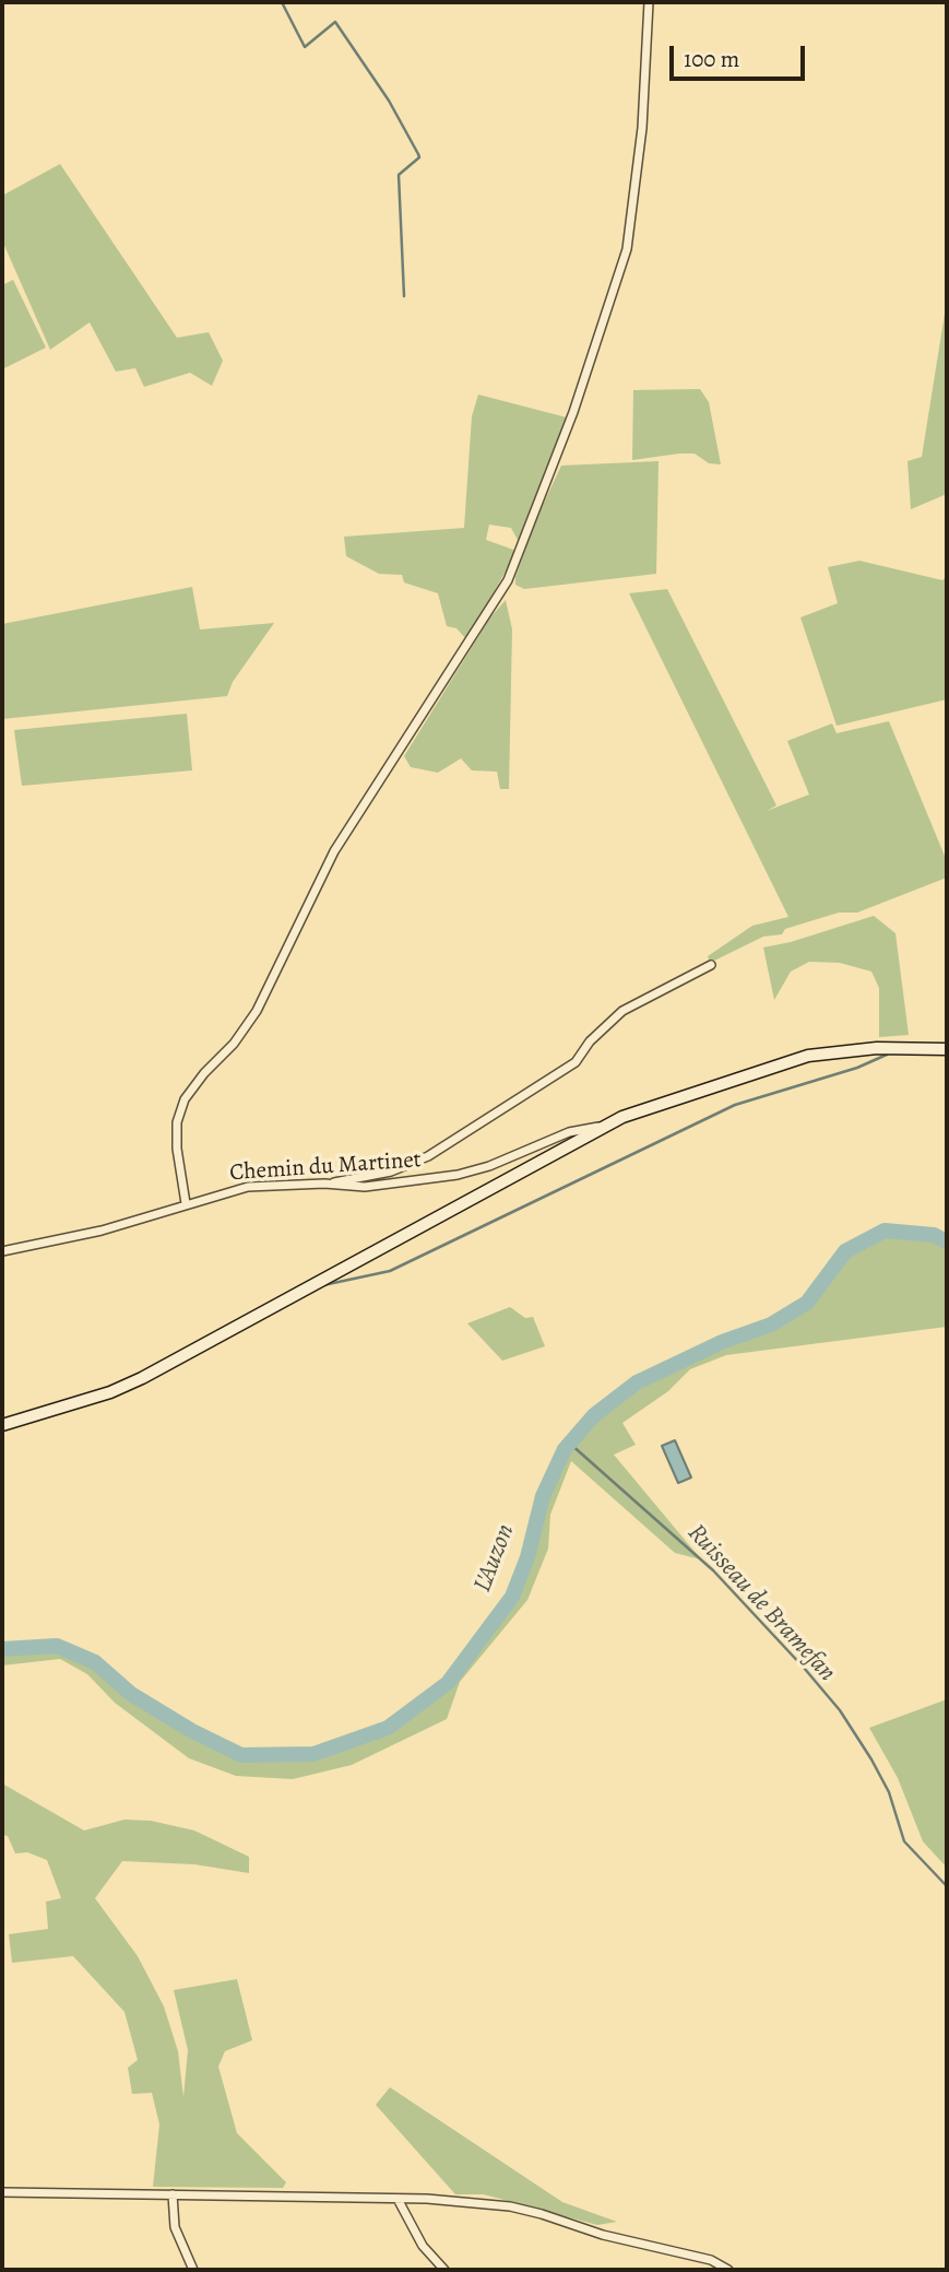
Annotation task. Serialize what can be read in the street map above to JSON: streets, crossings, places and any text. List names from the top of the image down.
{
  "streets": {
    "street": ["Chemin du Martinet"]
  },
  "water": ["L'Auzon", "Ruisseau de Bramefan"],
  "scale_bar": "100 m"
}
